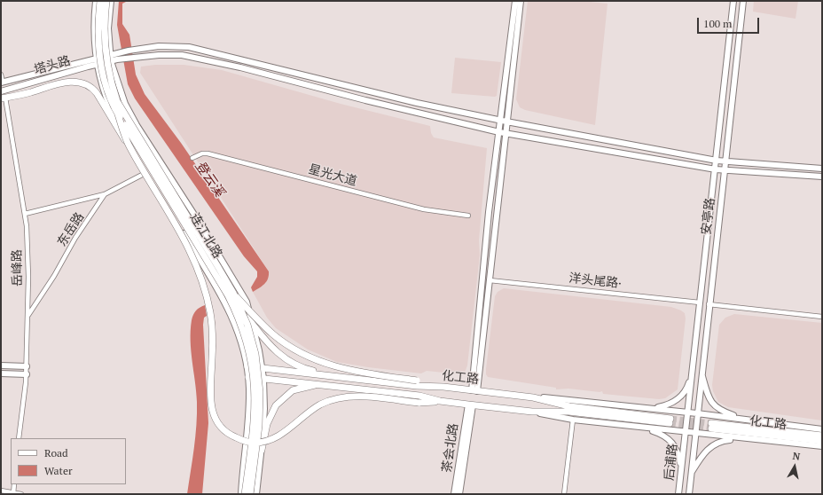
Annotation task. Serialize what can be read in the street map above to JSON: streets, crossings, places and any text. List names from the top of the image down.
{
  "streets": {
    "highway": ["连江北路", "化工路"],
    "main road": [
      "塔头路",
      "安亭路",
      "茶会北路",
      "后浦路"
    ],
    "street": [
      "星光大道",
      "东岳路",
      "岳峰路",
      "洋头尾路·"
    ]
  },
  "crossings": [
    ["塔头路", "安亭路"],
    ["安亭路", "洋头尾路·"],
    ["安亭路", "后浦路"],
    ["东岳路", "岳峰路"],
    ["化工路", "茶会北路"]
  ],
  "water": ["登云溪"],
  "legend": ["Road", "Water"],
  "scale_bar": "100 m",
  "north": "top"
}
